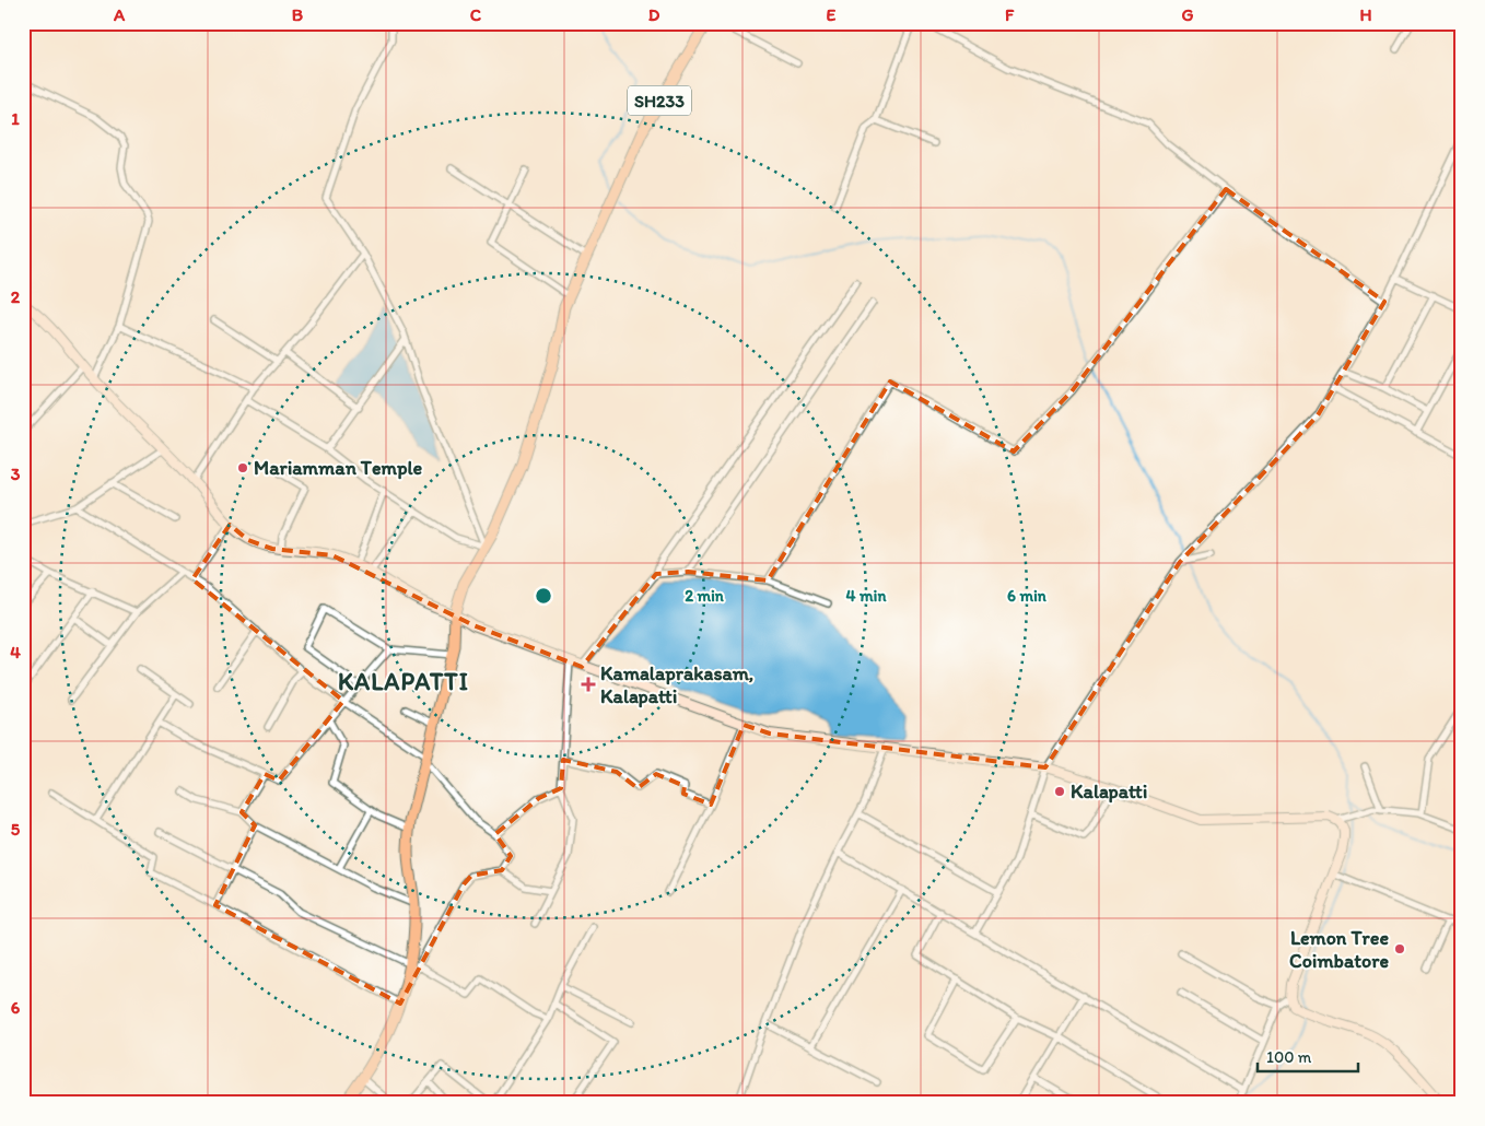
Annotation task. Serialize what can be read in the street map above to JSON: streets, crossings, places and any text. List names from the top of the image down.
{
  "streets": {
    "main road": ["SH233"]
  },
  "districts": ["KALAPATTI"],
  "places": {
    "other": ["Mariamman Temple", "Kalapatti", "Lemon Tree Coimbatore"],
    "health": ["Kamalaprakasam, Kalapatti"]
  },
  "scale_bar": "100 m",
  "grid": {
    "columns": [
      "A",
      "B",
      "C",
      "D",
      "E",
      "F",
      "G",
      "H"
    ],
    "rows": [
      "1",
      "2",
      "3",
      "4",
      "5",
      "6"
    ]
  },
  "rings": ["2 min", "4 min", "6 min"]
}
